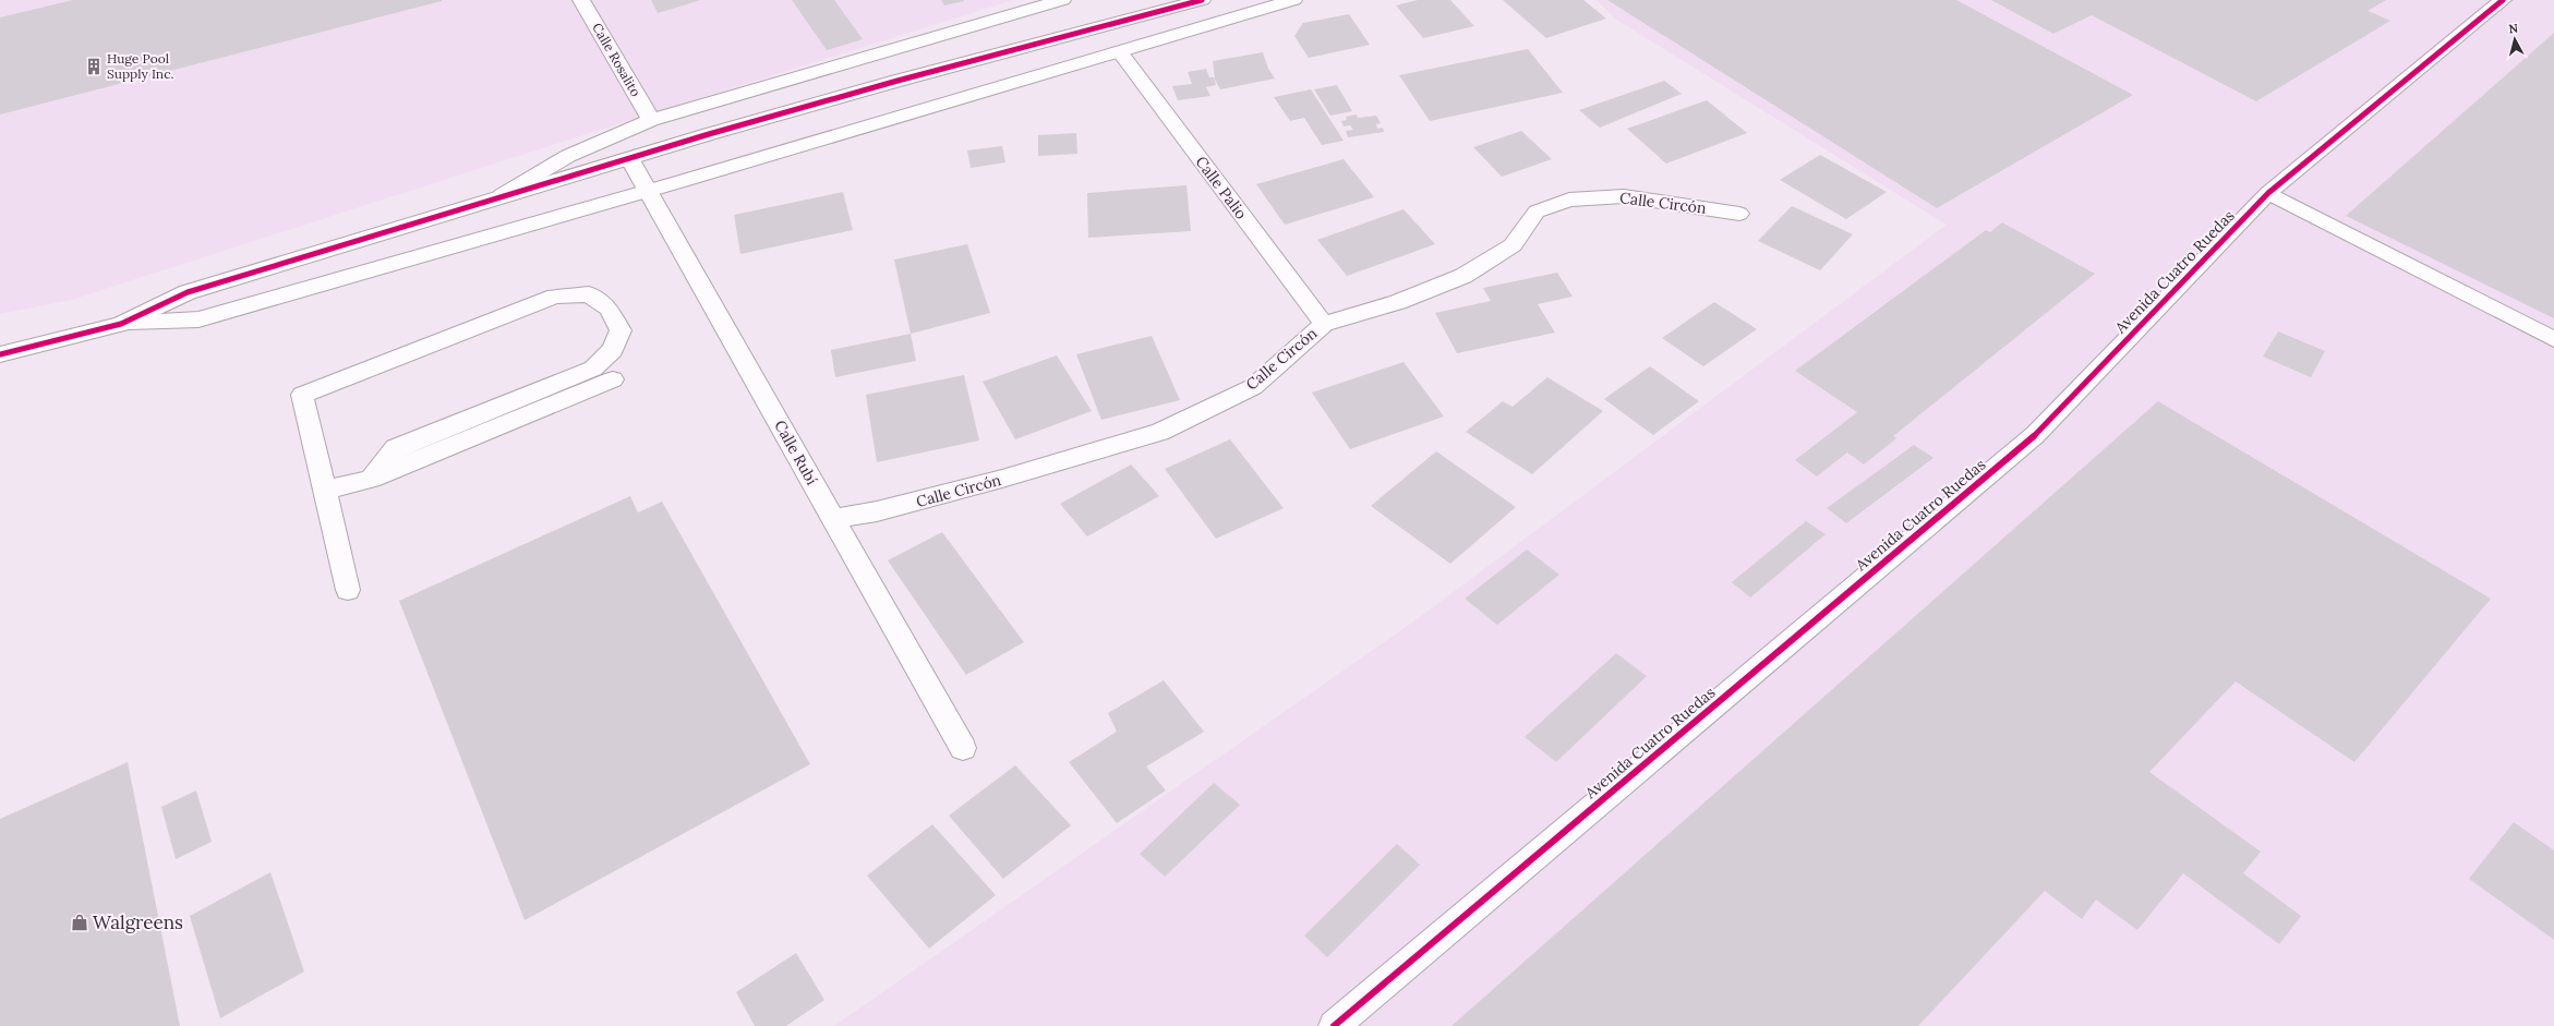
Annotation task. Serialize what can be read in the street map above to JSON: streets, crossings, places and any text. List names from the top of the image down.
{
  "streets": {
    "street": [
      "Calle Rosalito",
      "Calle Palio",
      "Calle Circón",
      "Avenida Cuatro Ruedas",
      "Calle Rubí"
    ]
  },
  "crossings": [
    ["Calle Palio", "Calle Circón"],
    ["Calle Circón", "Calle Rubí"]
  ],
  "places": {
    "building": ["Huge Pool Supply Inc."],
    "shop": ["Walgreens"]
  },
  "north": "top"
}
